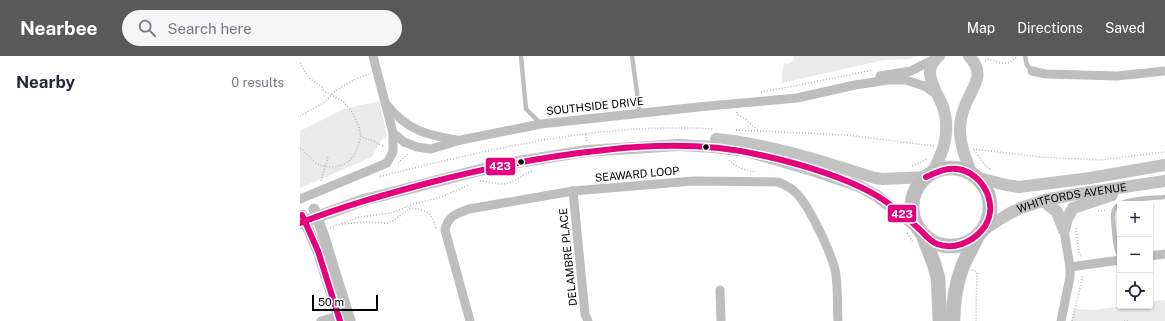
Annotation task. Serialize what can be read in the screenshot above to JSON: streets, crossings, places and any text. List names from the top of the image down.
{
  "streets": {
    "main road": ["WHITFORDS AVENUE"],
    "street": ["SOUTHSIDE DRIVE", "SEAWARD LOOP", "DELAMBRE PLACE"]
  },
  "crossings": [
    ["SEAWARD LOOP", "DELAMBRE PLACE"]
  ],
  "lines": ["transit line 423"],
  "scale_bar": "50 m",
  "page": {
    "header": "Nearbee",
    "search": "Search here",
    "nav": ["Map", "Directions", "Saved"],
    "heading": ["Nearby", "0 results"],
    "map_buttons": ["+", "−"],
    "scale": "50 m"
  }
}
